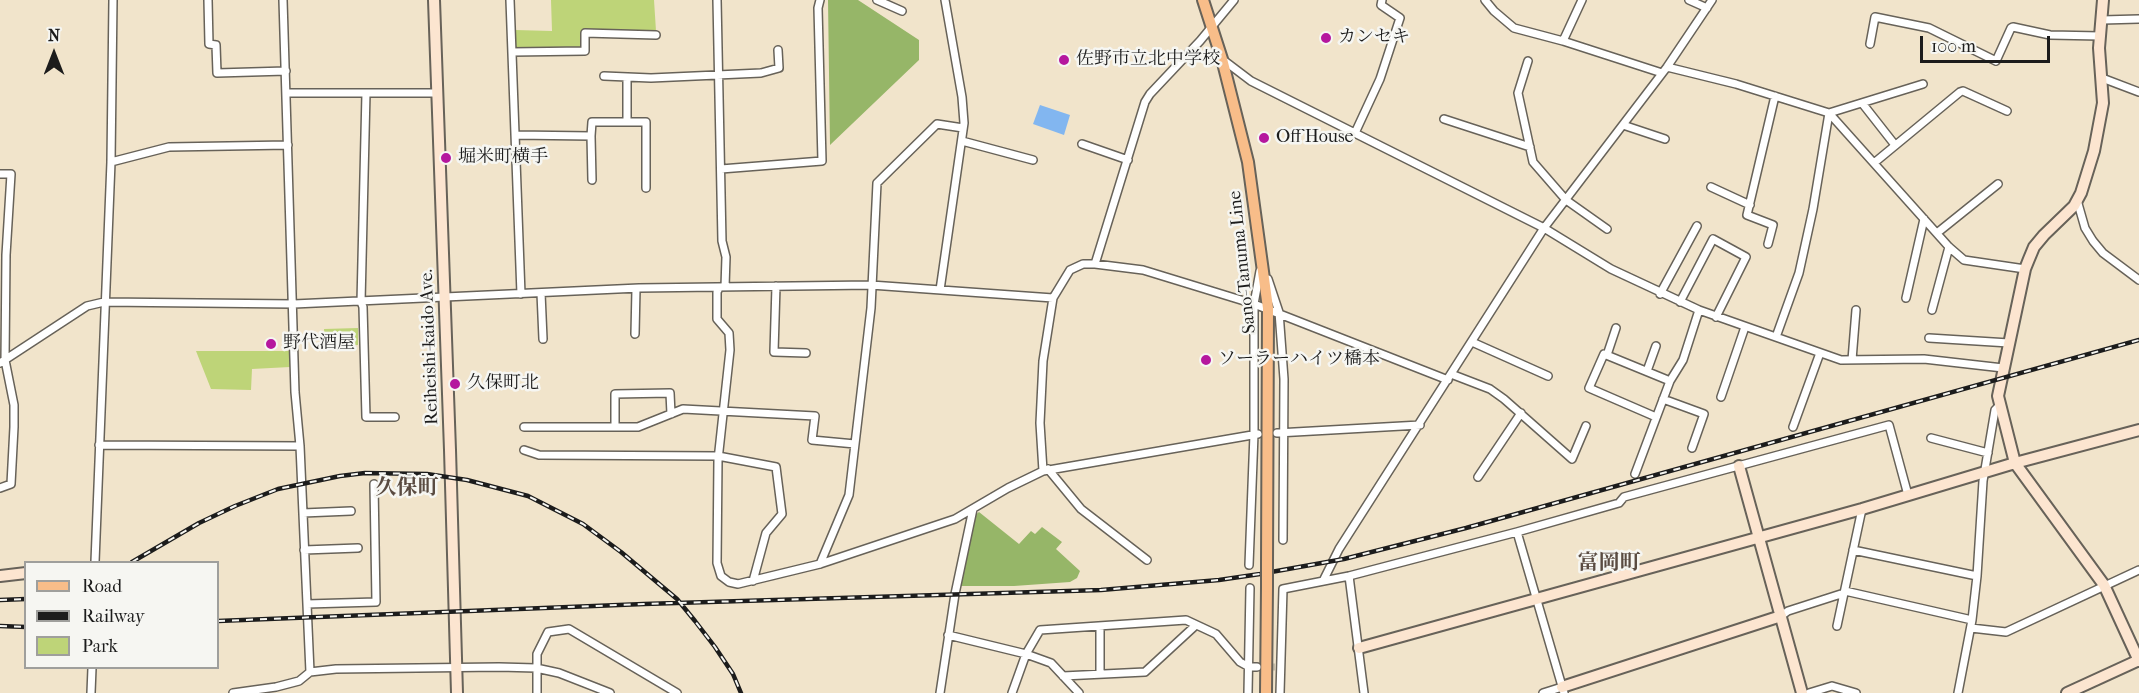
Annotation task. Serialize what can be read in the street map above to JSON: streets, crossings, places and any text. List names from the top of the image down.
{
  "streets": {
    "main road": ["Sano-Tanuma Line"],
    "street": ["Reiheishi-kaido Ave."]
  },
  "districts": ["久保町", "富岡町"],
  "places": [
    "カンセキ",
    "佐野市立北中学校",
    "Off House",
    "堀米町横手",
    "野代酒屋",
    "ソーラーハイツ橋本",
    "久保町北"
  ],
  "legend": ["Road", "Railway", "Park"],
  "scale_bar": "100 m",
  "north": "top"
}
